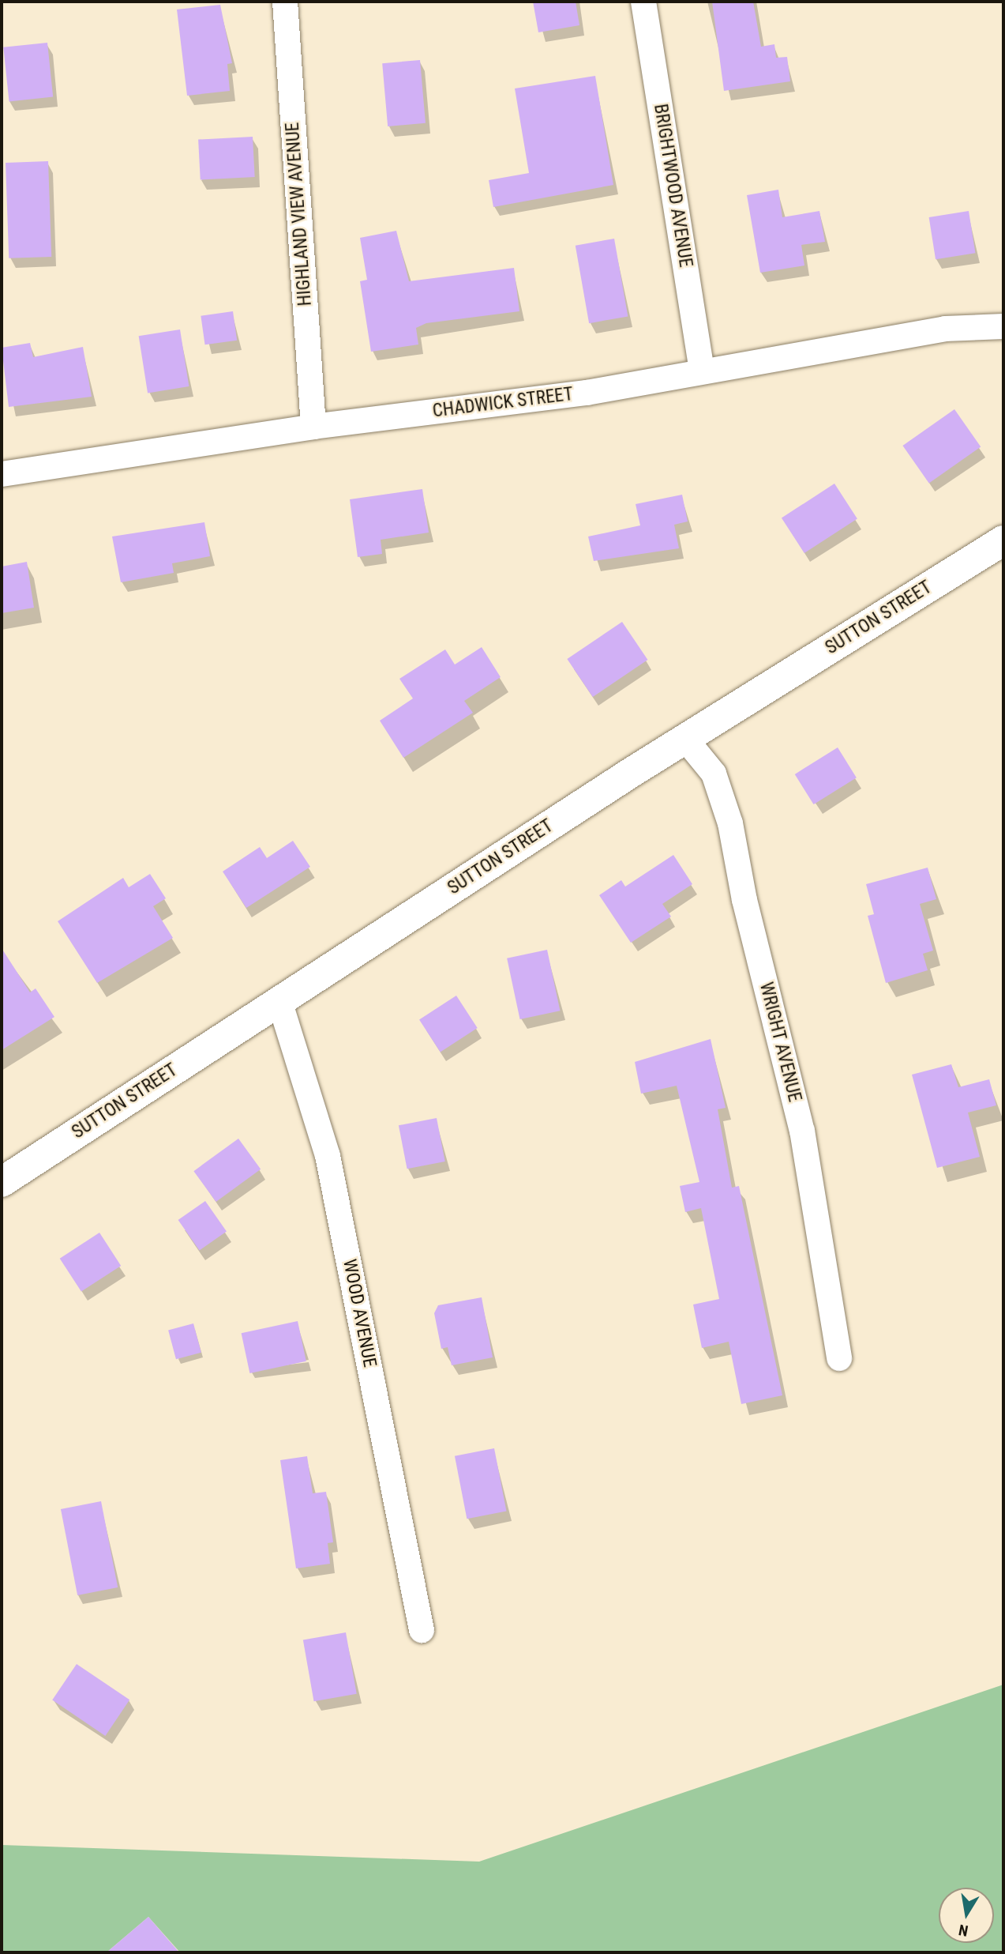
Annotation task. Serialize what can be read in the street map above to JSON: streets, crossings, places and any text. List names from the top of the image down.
{
  "streets": {
    "highway": ["SUTTON STREET"],
    "street": [
      "BRIGHTWOOD AVENUE",
      "HIGHLAND VIEW AVENUE",
      "CHADWICK STREET",
      "WRIGHT AVENUE",
      "WOOD AVENUE"
    ]
  },
  "crossings": [
    ["BRIGHTWOOD AVENUE", "CHADWICK STREET"],
    ["HIGHLAND VIEW AVENUE", "CHADWICK STREET"],
    ["SUTTON STREET", "WRIGHT AVENUE"],
    ["SUTTON STREET", "WOOD AVENUE"]
  ],
  "north": "bottom"
}
